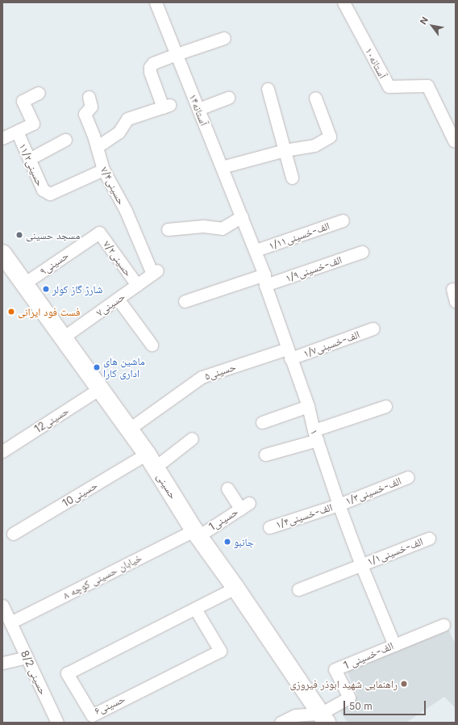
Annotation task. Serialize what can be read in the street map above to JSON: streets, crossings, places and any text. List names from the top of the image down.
{
  "streets": {
    "street": [
      "آستانه۱۰",
      "آستانه۱۴",
      "حسینی۱۱/۲",
      "حسینی۷/۴",
      "الف-خسینی۱/۱۱",
      "حسینی۷/۲",
      "حسینی۹",
      "الف-خسینی۱/۹",
      "حسینی۷",
      "الف-خسینی۱/۷",
      "حسینی۵",
      "حسینی12",
      "۱",
      "حسینی",
      "الف-خسینی۱/۳",
      "حسینی10",
      "الف-خسینی۱/۴",
      "حسینی1",
      "الف-خسینی۱/۱",
      "خیابان حسینی کوچه ۸",
      "1 الف-خسینی",
      "8/2 حسینی",
      "حسینی۶"
    ]
  },
  "crossings": [
    ["آستانه۱۴", "۱"],
    ["حسینی۱۱/۲", "حسینی۷/۴"],
    ["حسینی۷/۴", "حسینی۷"],
    ["الف-خسینی۱/۱۱", "۱"],
    ["حسینی۷/۲", "حسینی۹"],
    ["حسینی۷/۲", "حسینی۷"],
    ["حسینی۹", "حسینی"],
    ["الف-خسینی۱/۹", "۱"],
    ["حسینی۷", "حسینی"],
    ["الف-خسینی۱/۷", "حسینی۵"],
    ["الف-خسینی۱/۷", "۱"],
    ["حسینی۵", "۱"],
    ["حسینی۵", "حسینی"],
    ["حسینی12", "حسینی"],
    ["۱", "الف-خسینی۱/۳"],
    ["۱", "الف-خسینی۱/۴"],
    ["۱", "الف-خسینی۱/۱"],
    ["۱", "1 الف-خسینی"],
    ["حسینی", "حسینی10"],
    ["حسینی", "حسینی1"],
    ["حسینی", "خیابان حسینی کوچه ۸"],
    ["حسینی", "1 الف-خسینی"],
    ["حسینی", "حسینی۶"],
    ["الف-خسینی۱/۳", "الف-خسینی۱/۴"],
    ["حسینی1", "خیابان حسینی کوچه ۸"],
    ["خیابان حسینی کوچه ۸", "8/2 حسینی"]
  ],
  "places": [
    "مسجد حسینی",
    "شارژ گاز کولر",
    "فست فود ایرانی",
    "ماشین های اداری کارا",
    "جانبو",
    "راهنمایی شهید ابوذر فیروزی"
  ],
  "scale_bar": "50 m",
  "north": "top left"
}
